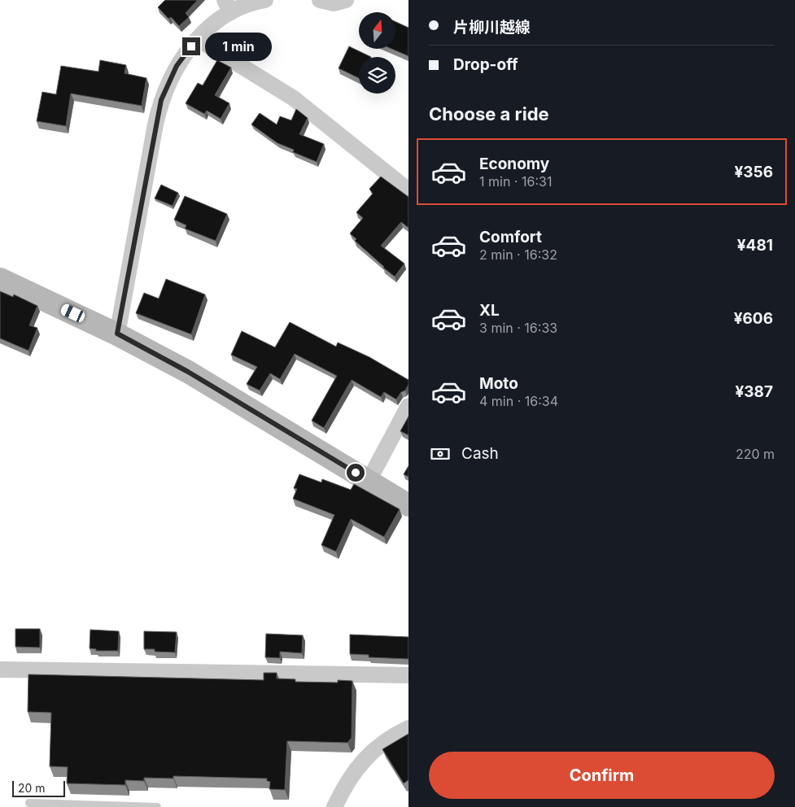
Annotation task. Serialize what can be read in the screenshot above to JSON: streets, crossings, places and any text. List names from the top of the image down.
{
  "scale_bar": "20 m",
  "north": "top",
  "page": {
    "banner": ["片柳川越線", "Drop-off"],
    "bubble": "1 min",
    "heading": "Choose a ride",
    "list": [
      {
        "name": "Economy",
        "note": "1 min · 16:31",
        "value": "¥356"
      },
      {
        "name": "Comfort",
        "note": "2 min · 16:32",
        "value": "¥481"
      },
      {
        "name": "XL",
        "note": "3 min · 16:33",
        "value": "¥606"
      },
      {
        "name": "Moto",
        "note": "4 min · 16:34",
        "value": "¥387"
      }
    ],
    "pay": ["Cash", "220 m"],
    "buttons": "Confirm",
    "scale": "20 m"
  }
}
